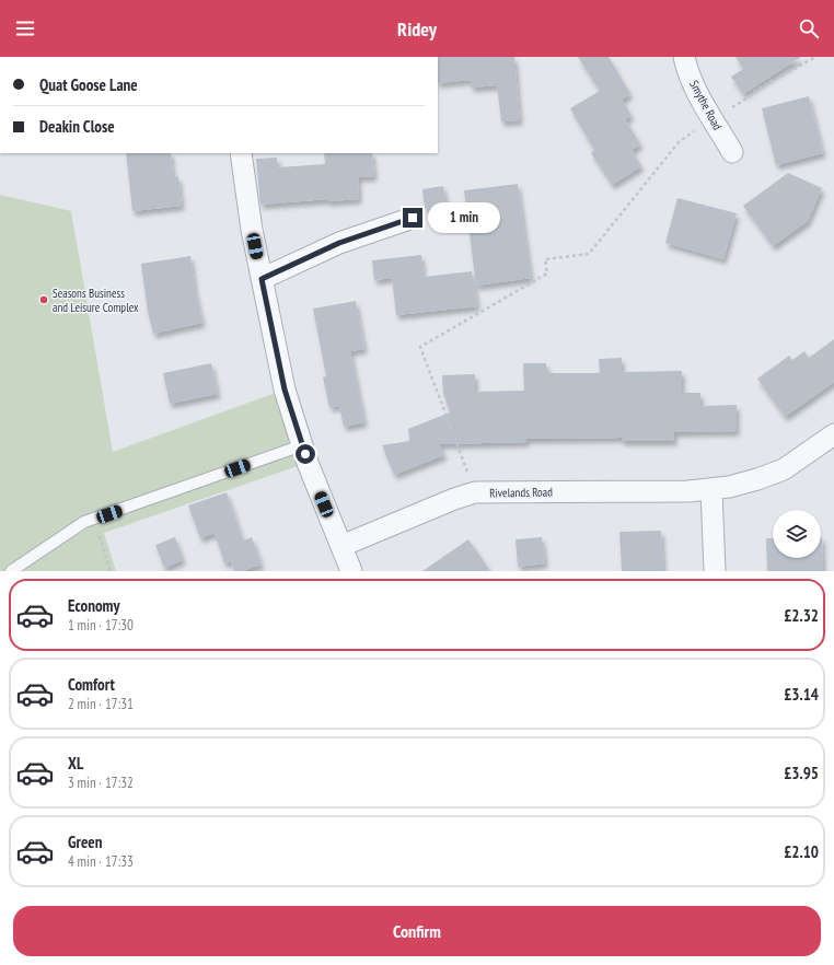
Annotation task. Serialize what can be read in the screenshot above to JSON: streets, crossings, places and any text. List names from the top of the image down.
{
  "streets": {
    "street": ["Smythe Road", "Rivelands Road"]
  },
  "places": ["Seasons Business and Leisure Complex"],
  "page": {
    "header": "Ridey",
    "banner": ["Quat Goose Lane", "Deakin Close"],
    "bubble": "1 min",
    "list": [
      {
        "name": "Economy",
        "note": "1 min · 17:30",
        "value": "£2.32"
      },
      {
        "name": "Comfort",
        "note": "2 min · 17:31",
        "value": "£3.14"
      },
      {
        "name": "XL",
        "note": "3 min · 17:32",
        "value": "£3.95"
      },
      {
        "name": "Green",
        "note": "4 min · 17:33",
        "value": "£2.10"
      }
    ],
    "buttons": "Confirm"
  }
}
